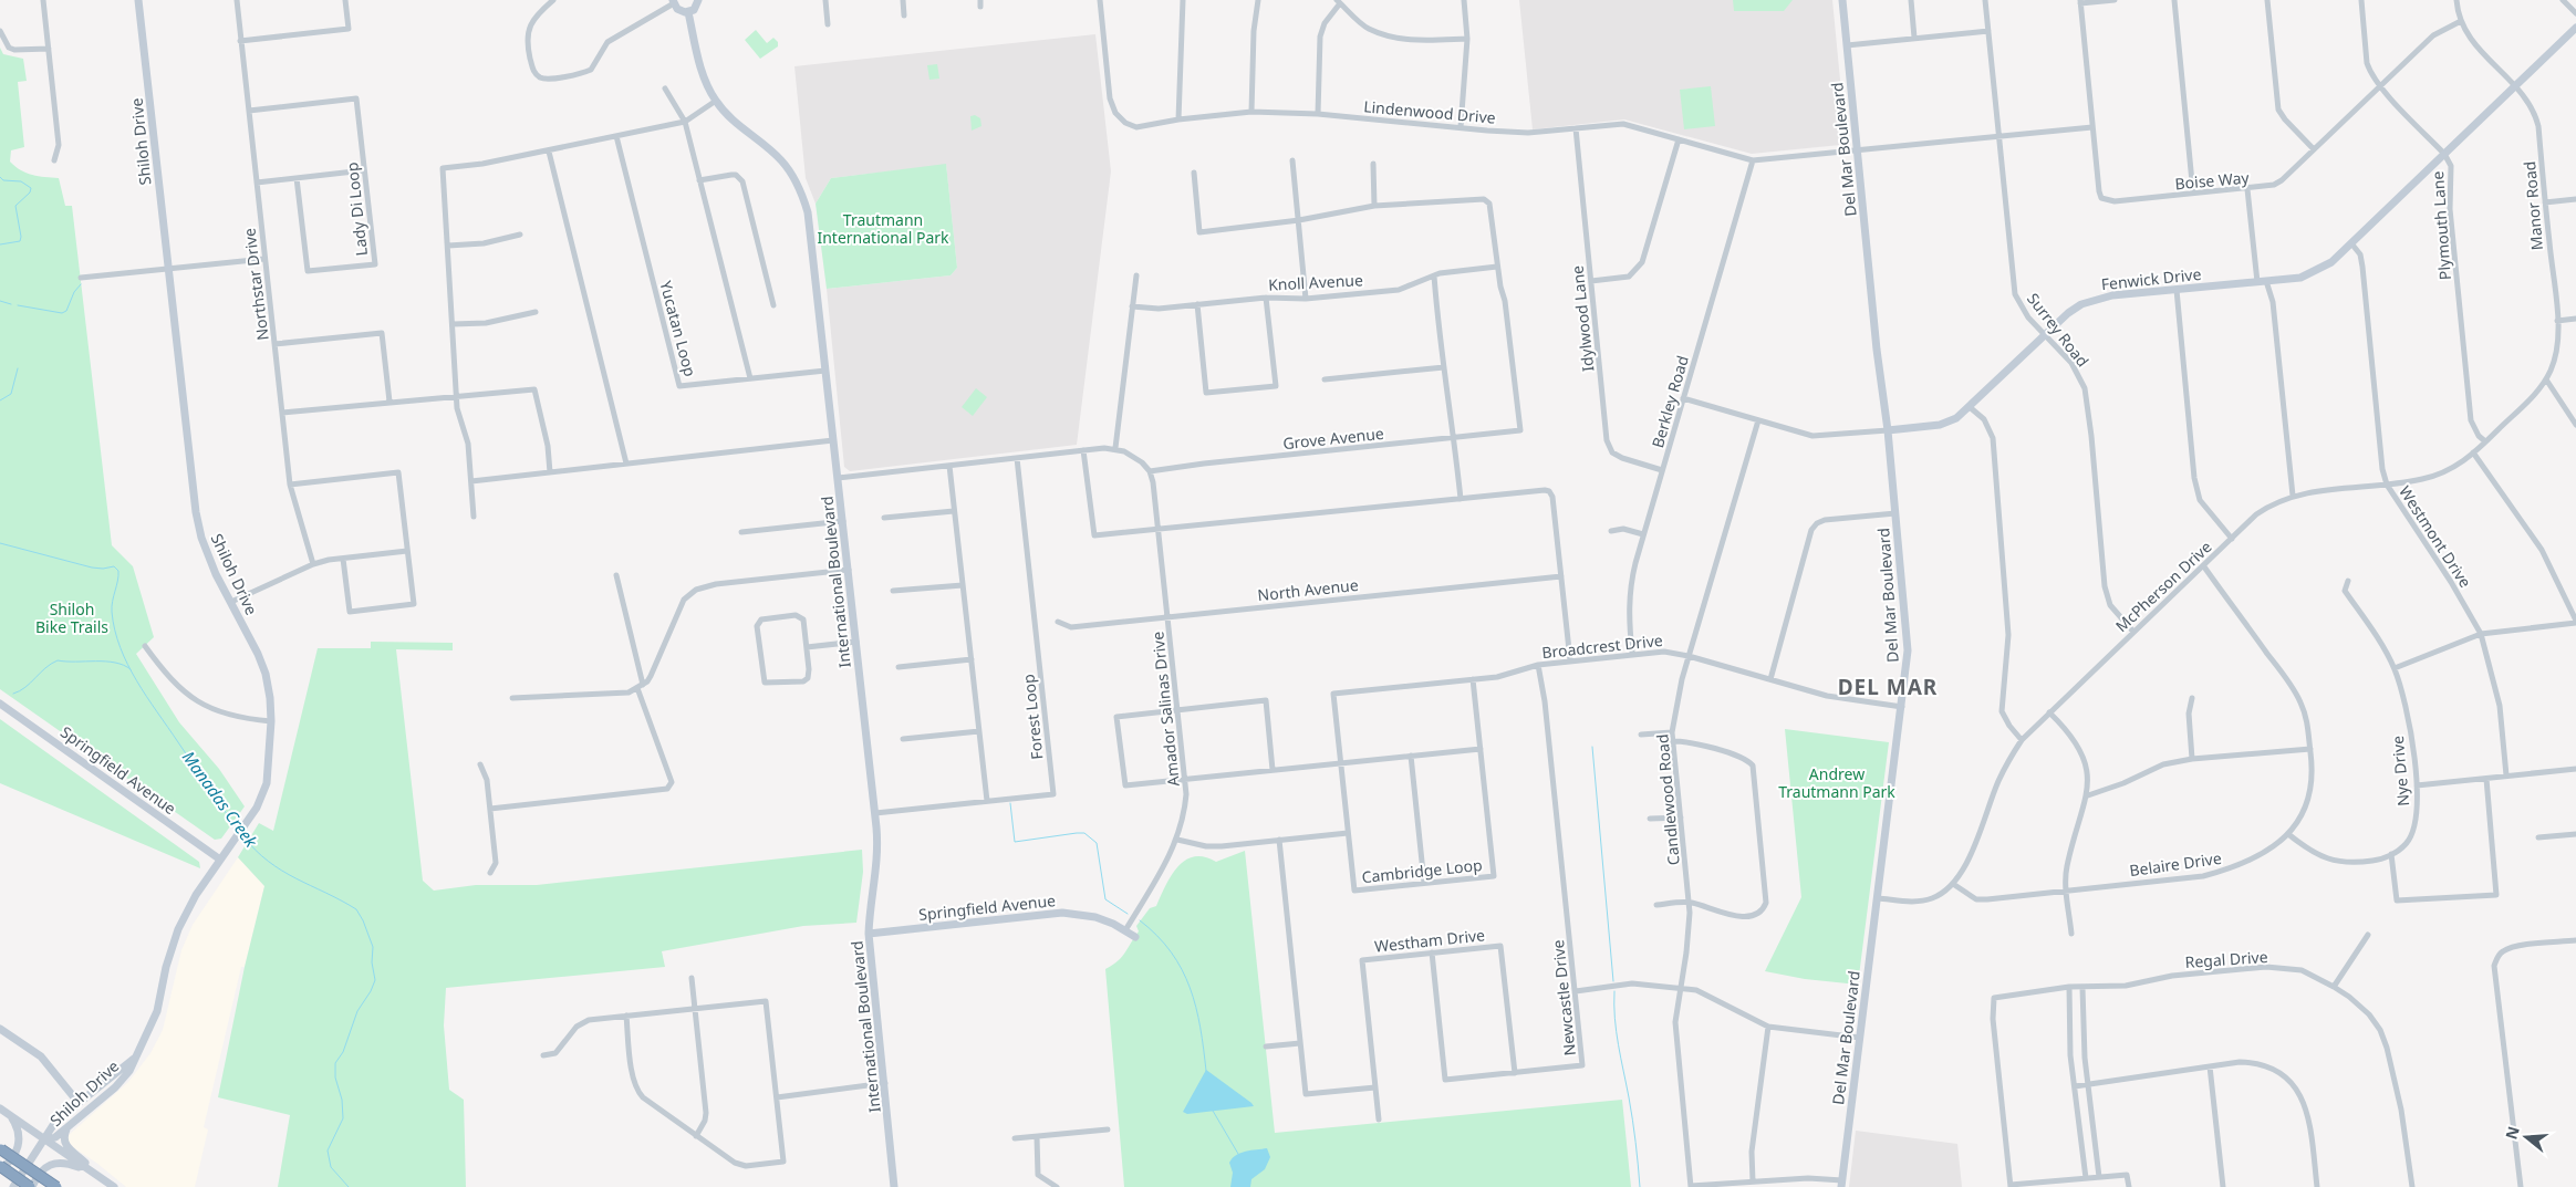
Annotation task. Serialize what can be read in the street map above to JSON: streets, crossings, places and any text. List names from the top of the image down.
{
  "streets": {
    "main road": [
      "Shiloh Drive",
      "Del Mar Boulevard",
      "Fenwick Drive",
      "International Boulevard",
      "Springfield Avenue"
    ],
    "street": [
      "Lindenwood Drive",
      "Boise Way",
      "Manor Road",
      "Lady Di Loop",
      "Plymouth Lane",
      "Knoll Avenue",
      "Northstar Drive",
      "Idylwood Lane",
      "Yucatan Loop",
      "Surrey Road",
      "Berkley Road",
      "Grove Avenue",
      "Westmont Drive",
      "McPherson Drive",
      "North Avenue",
      "Broadcrest Drive",
      "Amador Salinas Drive",
      "Forest Loop",
      "Nye Drive",
      "Candlewood Road",
      "Belaire Drive",
      "Cambridge Loop",
      "Westham Drive",
      "Regal Drive",
      "Newcastle Drive"
    ]
  },
  "crossings": [
    ["Lindenwood Drive", "Del Mar Boulevard"],
    ["Lindenwood Drive", "Boise Way"],
    ["Lindenwood Drive", "Idylwood Lane"],
    ["Lindenwood Drive", "Surrey Road"],
    ["Lindenwood Drive", "Berkley Road"],
    ["Shiloh Drive", "Springfield Avenue"],
    ["Del Mar Boulevard", "Fenwick Drive"],
    ["Del Mar Boulevard", "McPherson Drive"],
    ["Del Mar Boulevard", "Broadcrest Drive"],
    ["Boise Way", "Manor Road"],
    ["Boise Way", "Plymouth Lane"],
    ["Manor Road", "Fenwick Drive"],
    ["Manor Road", "McPherson Drive"],
    ["Lady Di Loop", "Northstar Drive"],
    ["Plymouth Lane", "Fenwick Drive"],
    ["Plymouth Lane", "McPherson Drive"],
    ["Fenwick Drive", "Surrey Road"],
    ["Fenwick Drive", "Berkley Road"],
    ["Fenwick Drive", "Westmont Drive"],
    ["Fenwick Drive", "Candlewood Road"],
    ["Knoll Avenue", "Grove Avenue"],
    ["Idylwood Lane", "Berkley Road"],
    ["Yucatan Loop", "International Boulevard"],
    ["Surrey Road", "McPherson Drive"],
    ["Berkley Road", "Broadcrest Drive"],
    ["Grove Avenue", "Amador Salinas Drive"],
    ["Westmont Drive", "McPherson Drive"],
    ["International Boulevard", "Forest Loop"],
    ["International Boulevard", "Springfield Avenue"],
    ["McPherson Drive", "Belaire Drive"],
    ["North Avenue", "Amador Salinas Drive"],
    ["Broadcrest Drive", "Candlewood Road"],
    ["Broadcrest Drive", "Cambridge Loop"],
    ["Broadcrest Drive", "Newcastle Drive"],
    ["Amador Salinas Drive", "Springfield Avenue"],
    ["Nye Drive", "Belaire Drive"],
    ["Westham Drive", "Newcastle Drive"]
  ],
  "districts": ["DEL MAR"],
  "water": ["Manadas Creek"],
  "parks": ["Trautmann International Park", "Shiloh Bike Trails", "Andrew Trautmann Park"],
  "north": "left"
}
